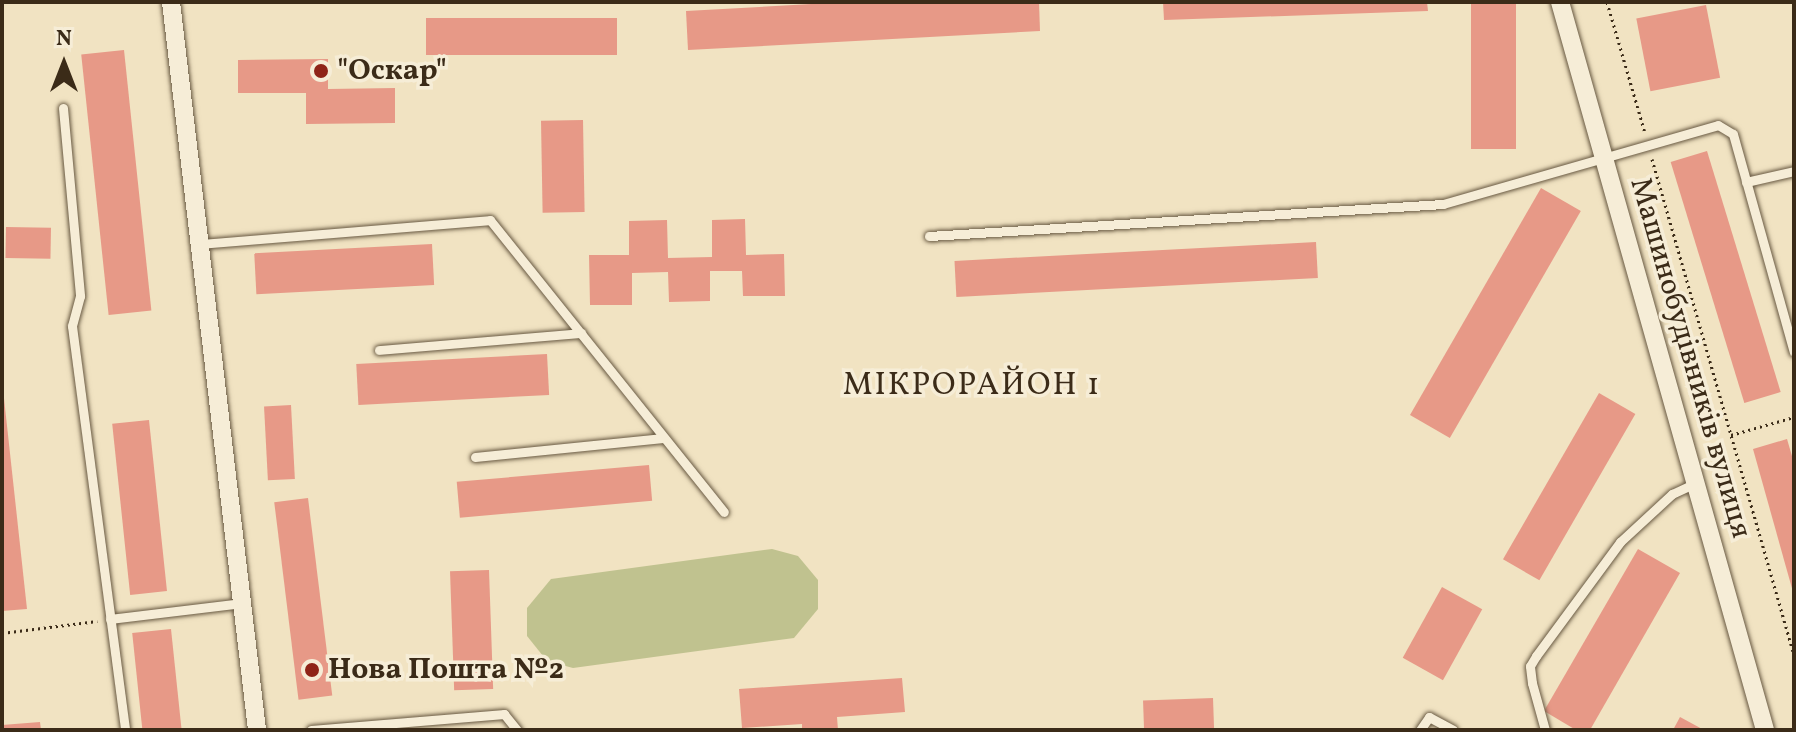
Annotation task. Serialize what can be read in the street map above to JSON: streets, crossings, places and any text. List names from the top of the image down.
{
  "streets": {
    "street": ["Машинобудівників вулиця"]
  },
  "districts": ["МІКРОРАЙОН 1"],
  "places": ["\"Оскар\"", "Нова Пошта №2"],
  "north": "top"
}
